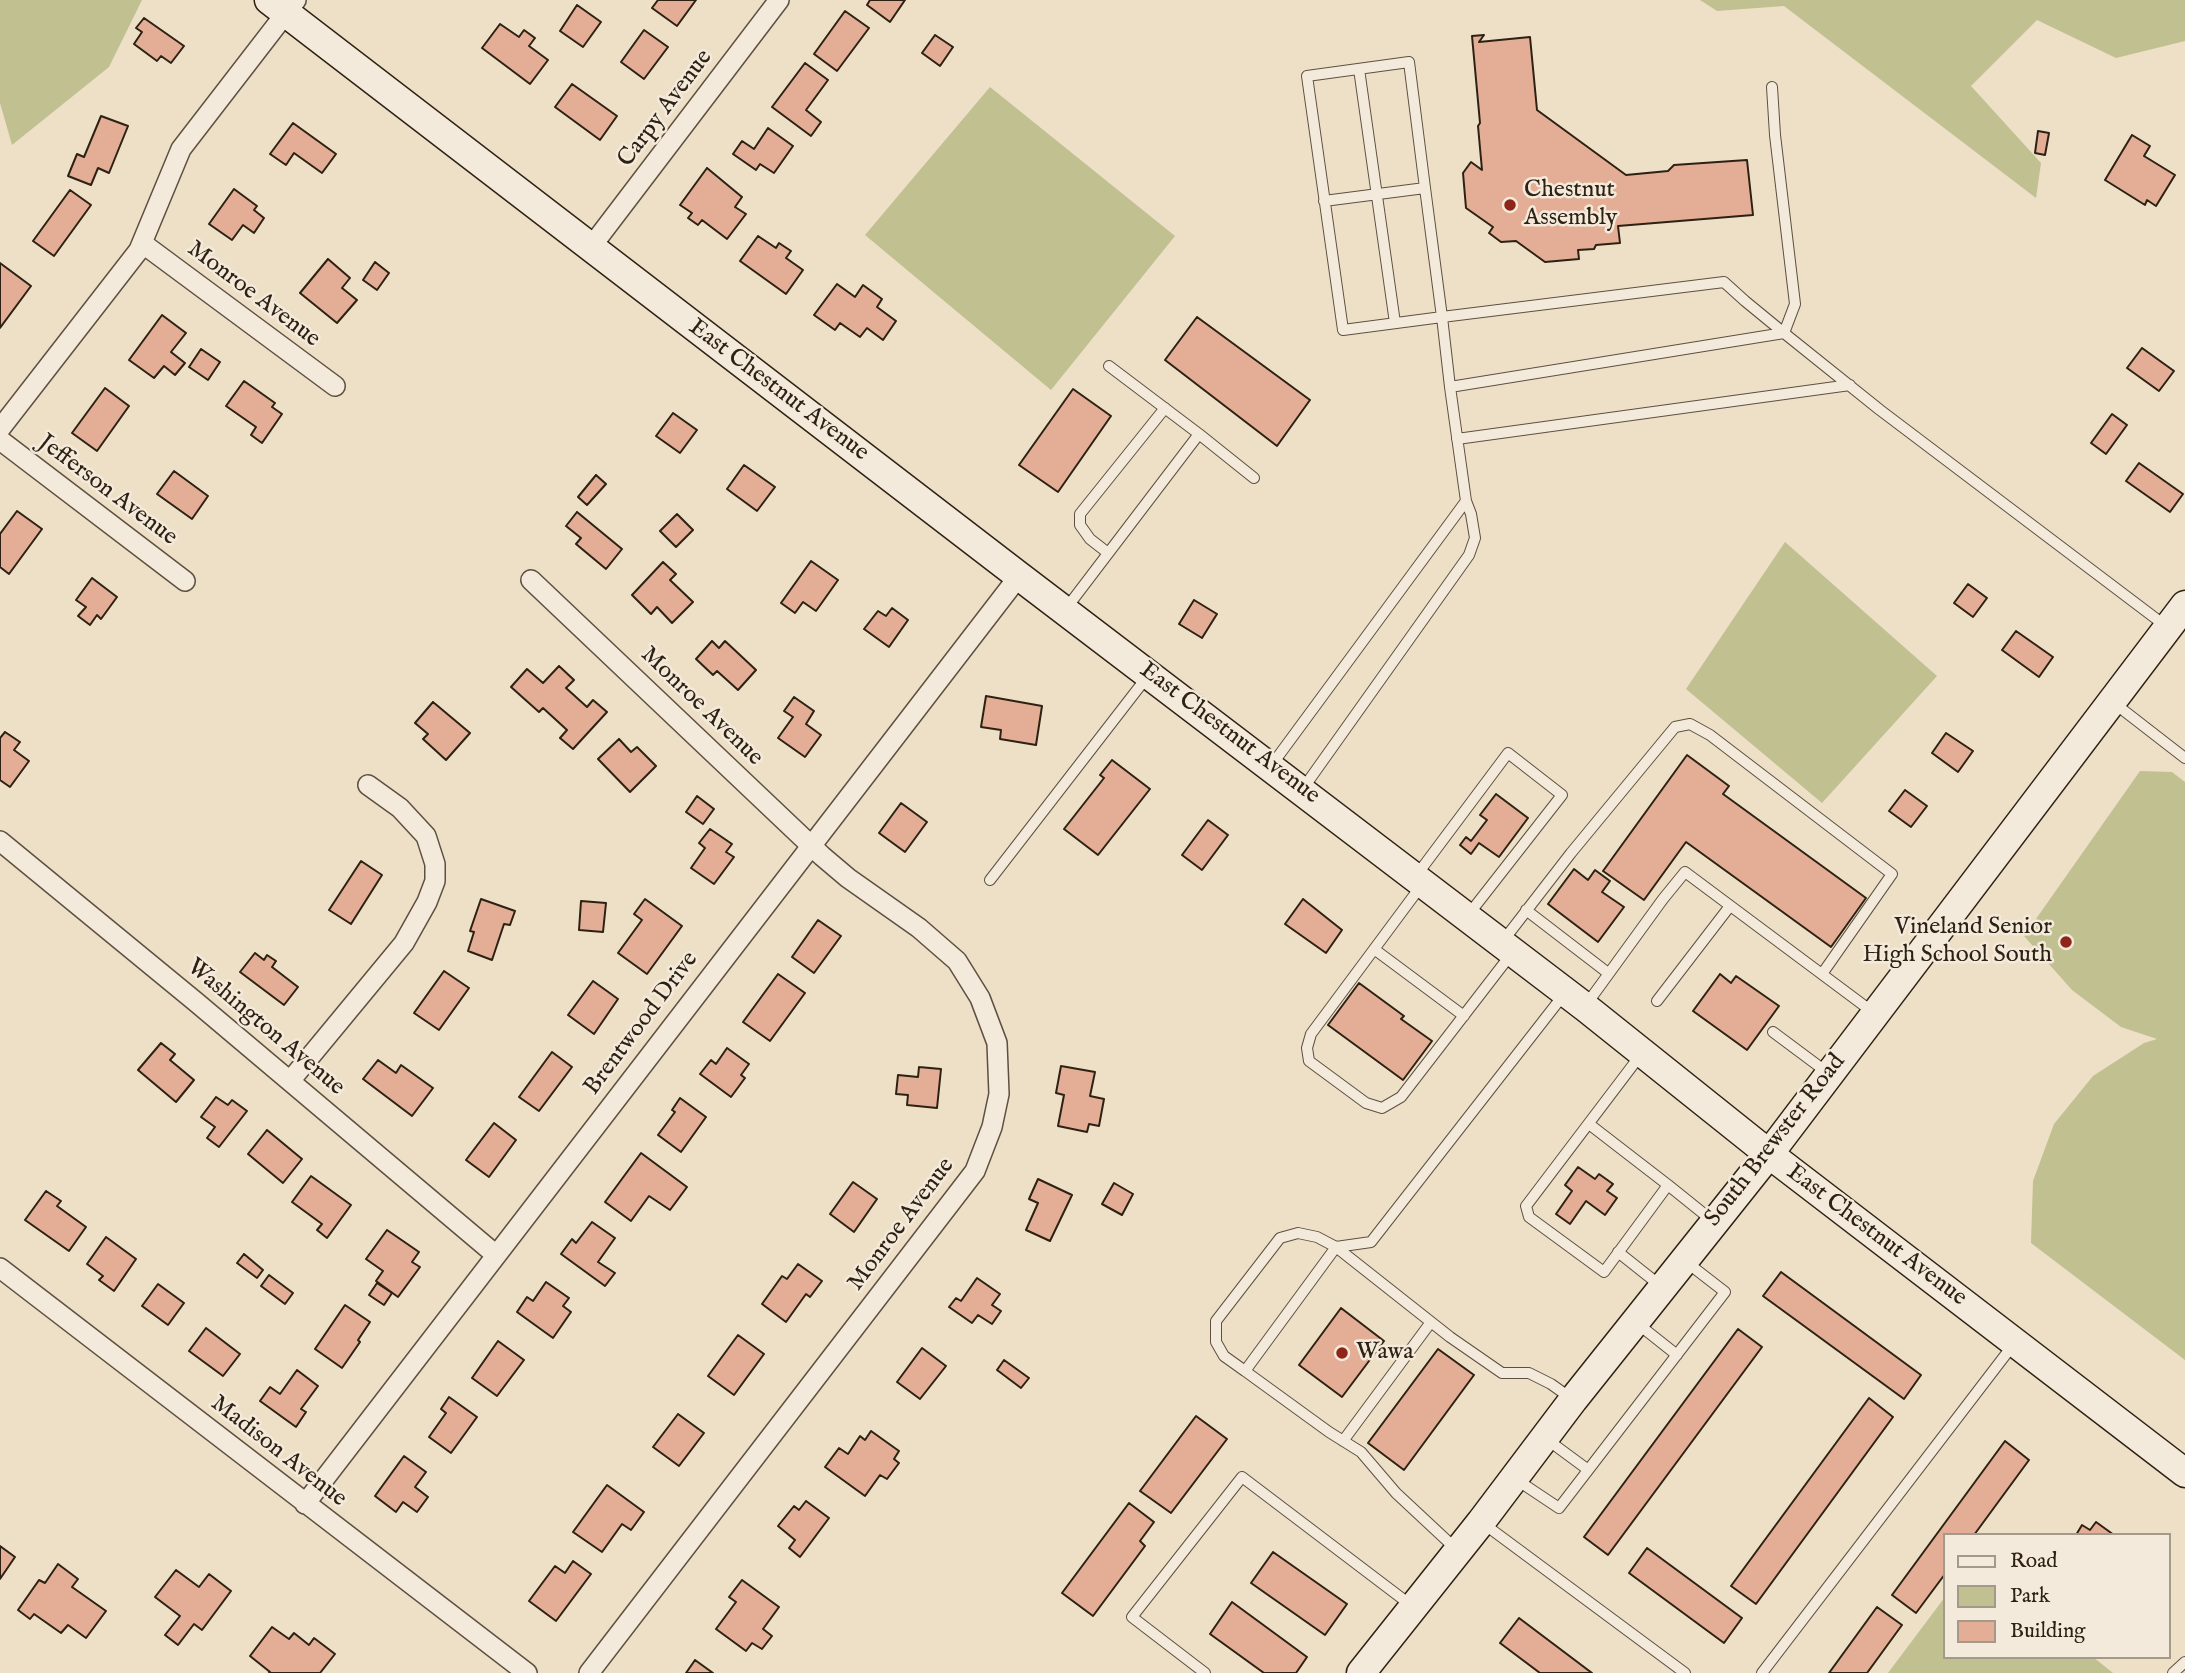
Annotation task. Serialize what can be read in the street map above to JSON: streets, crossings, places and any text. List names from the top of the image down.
{
  "streets": {
    "street": [
      "Carpy Avenue",
      "Monroe Avenue",
      "East Chestnut Avenue",
      "Jefferson Avenue",
      "Brentwood Drive",
      "Washington Avenue",
      "South Brewster Road",
      "Madison Avenue"
    ]
  },
  "crossings": [
    ["Carpy Avenue", "East Chestnut Avenue"],
    ["Monroe Avenue", "Brentwood Drive"],
    ["East Chestnut Avenue", "Brentwood Drive"],
    ["East Chestnut Avenue", "South Brewster Road"],
    ["Brentwood Drive", "Washington Avenue"],
    ["Brentwood Drive", "Madison Avenue"]
  ],
  "places": ["Chestnut Assembly", "Vineland Senior High School South", "Wawa"],
  "legend": ["Road", "Park", "Building"]
}
